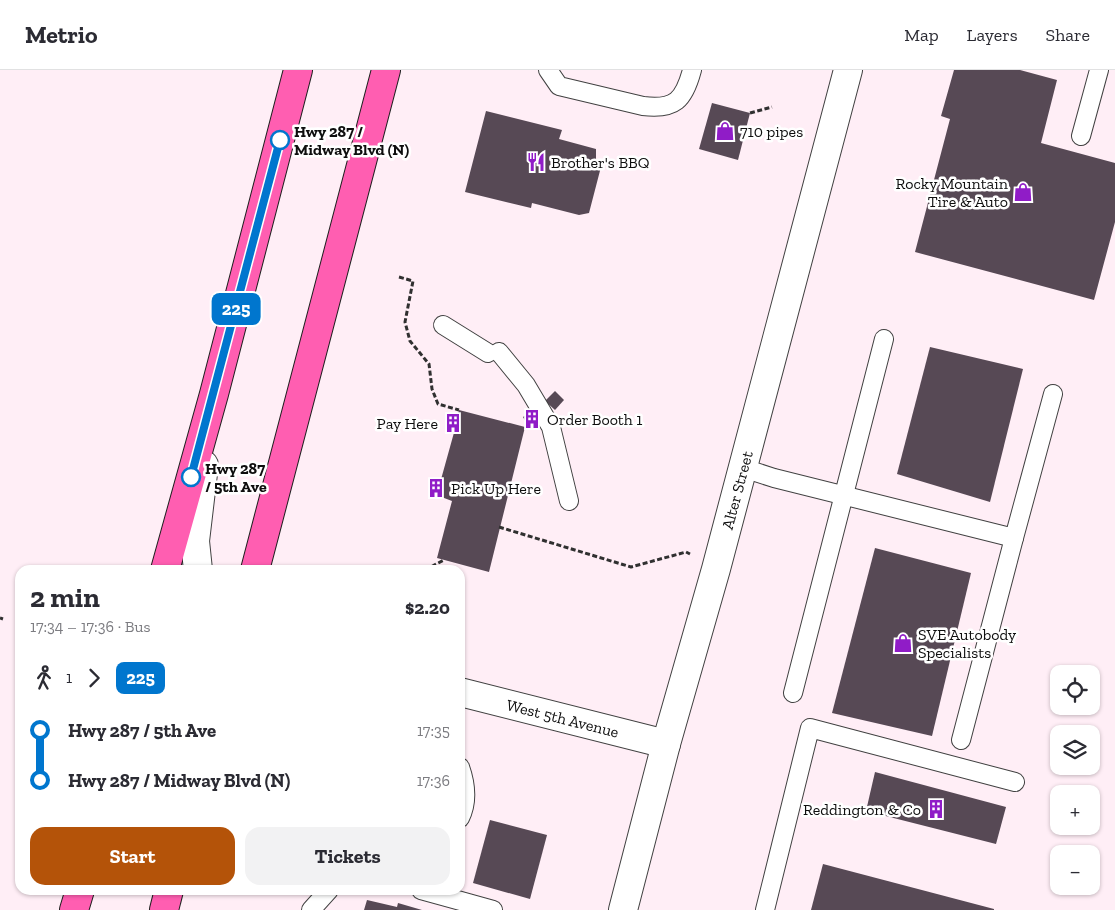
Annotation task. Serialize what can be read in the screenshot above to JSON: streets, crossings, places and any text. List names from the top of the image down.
{
  "streets": {
    "street": ["Alter Street", "West 5th Avenue"]
  },
  "crossings": [
    ["Alter Street", "West 5th Avenue"]
  ],
  "places": {
    "shop": ["710 pipes", "Rocky Mountain Tire & Auto", "SVE Autobody Specialists"],
    "other": ["Hwy 287 / Midway Blvd (N)", "Hwy 287 / 5th Ave"],
    "restaurant": ["Brother's BBQ"],
    "building": [
      "Order Booth 1",
      "Pay Here",
      "Pick Up Here",
      "Reddington & Co"
    ]
  },
  "lines": ["bus line 225"],
  "page": {
    "header": "Metrio",
    "nav": ["Map", "Layers", "Share"],
    "on_map": "225",
    "heading": ["2 min", "17:34 – 17:36 · Bus", "$2.20"],
    "legs": ["1", "225"],
    "map_buttons": ["+", "−"],
    "list": [
      {
        "name": "Hwy 287 / 5th Ave",
        "value": "17:35"
      },
      {
        "name": "Hwy 287 / Midway Blvd (N)",
        "value": "17:36"
      }
    ],
    "buttons": ["Start", "Tickets"]
  }
}
